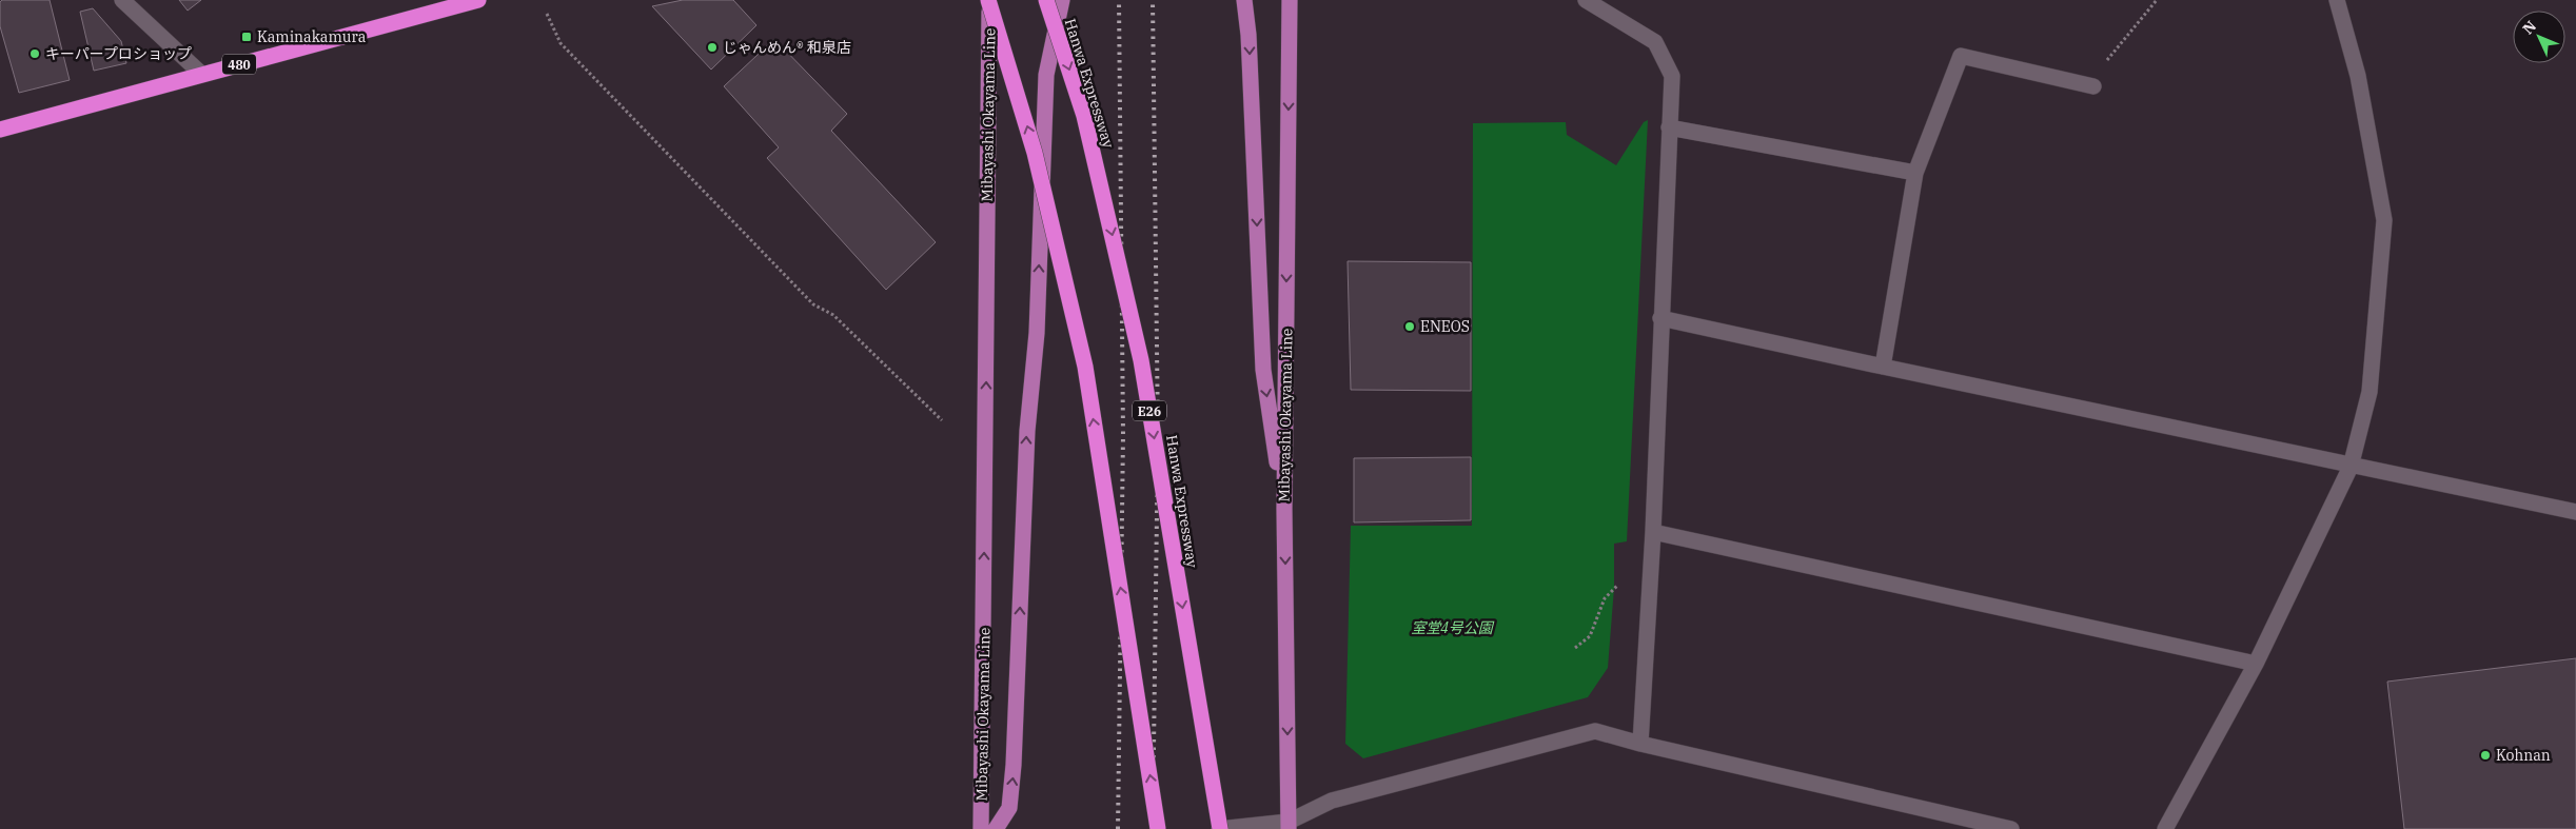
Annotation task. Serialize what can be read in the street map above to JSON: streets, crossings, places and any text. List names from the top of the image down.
{
  "streets": {
    "highway": ["480", "Hanwa Expressway", "E26"],
    "main road": ["Mibayashi Okayama Line"]
  },
  "parks": ["室堂4号公園"],
  "places": {
    "transit": ["Kaminakamura"],
    "other": [
      "じゃんめん® 和泉店",
      "キーパープロショップ",
      "ENEOS",
      "Kohnan"
    ]
  },
  "north": "top left"
}
